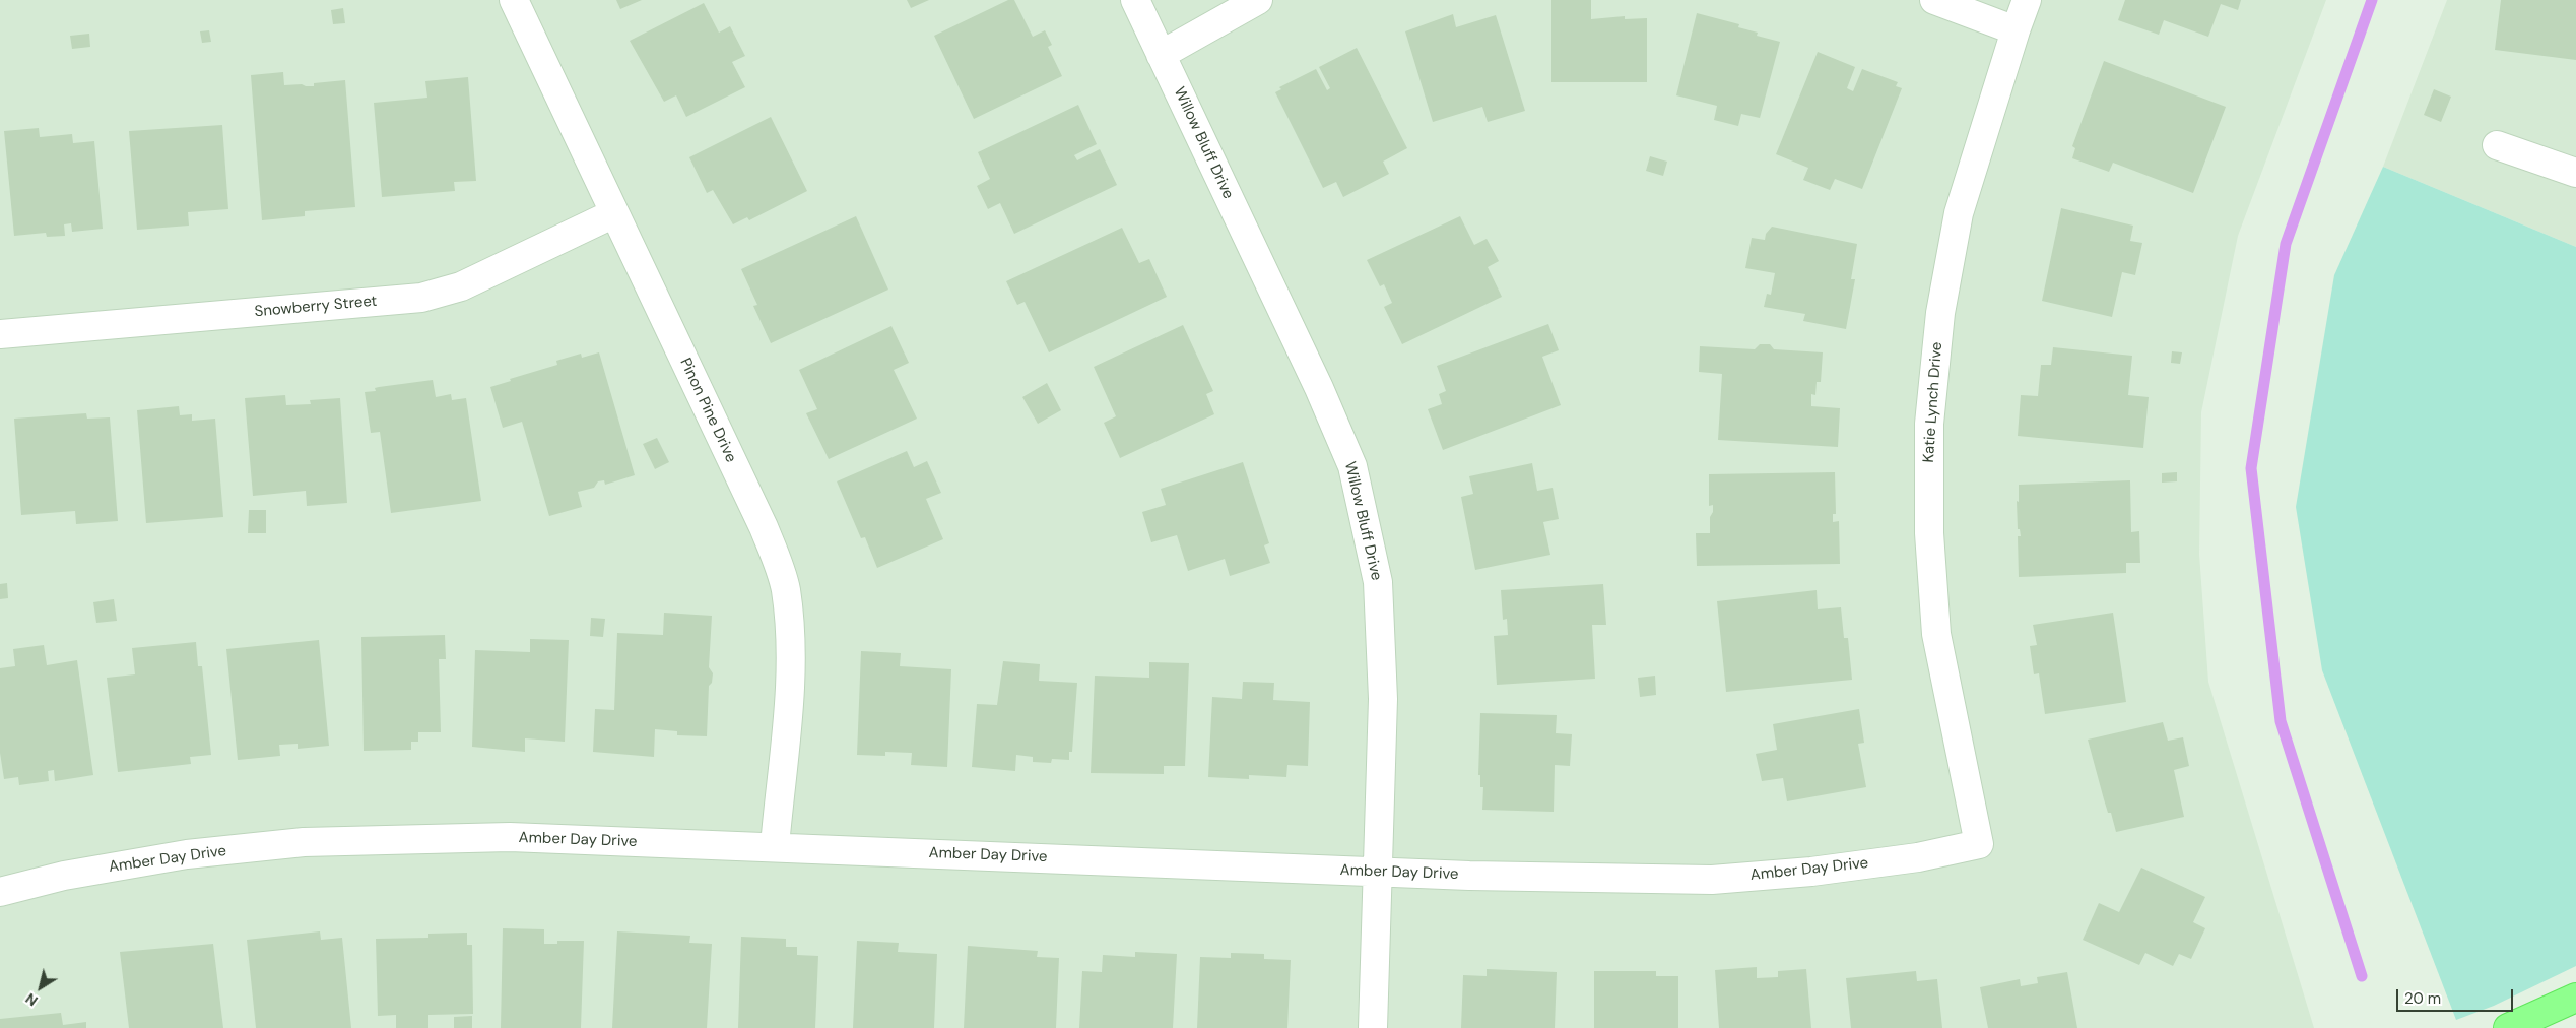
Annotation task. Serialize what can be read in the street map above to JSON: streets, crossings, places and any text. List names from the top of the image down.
{
  "streets": {
    "street": [
      "Willow Bluff Drive",
      "Snowberry Street",
      "Katie Lynch Drive",
      "Pinon Pine Drive",
      "Amber Day Drive"
    ]
  },
  "crossings": [
    ["Willow Bluff Drive", "Amber Day Drive"],
    ["Snowberry Street", "Pinon Pine Drive"],
    ["Katie Lynch Drive", "Amber Day Drive"],
    ["Pinon Pine Drive", "Amber Day Drive"]
  ],
  "scale_bar": "20 m",
  "north": "bottom left"
}
